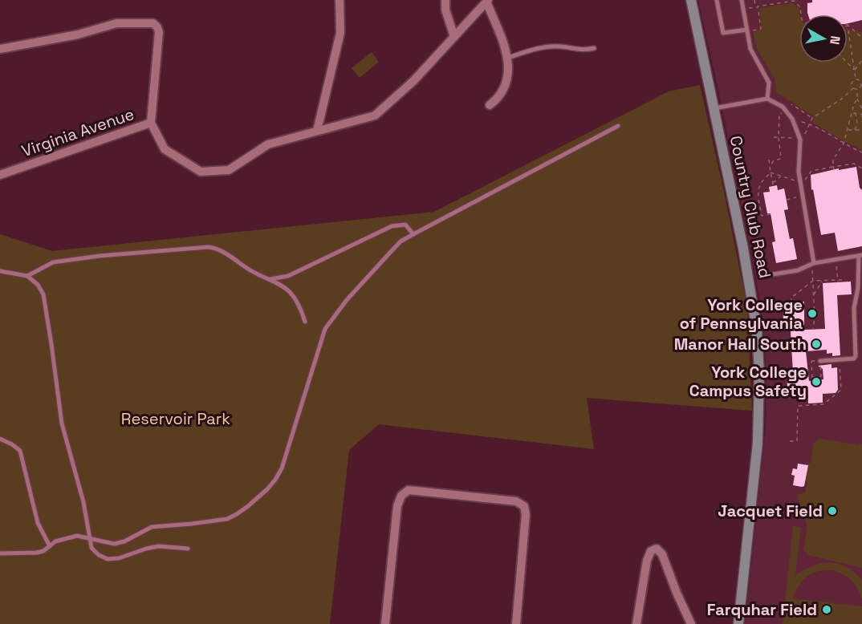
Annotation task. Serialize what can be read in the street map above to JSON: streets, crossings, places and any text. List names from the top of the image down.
{
  "streets": {
    "main road": ["Country Club Road"],
    "street": ["Virginia Avenue"]
  },
  "parks": ["Reservoir Park"],
  "places": [
    "York College of Pennsylvania",
    "Manor Hall South",
    "York College Campus Safety",
    "Jacquet Field",
    "Farquhar Field"
  ],
  "north": "right"
}
